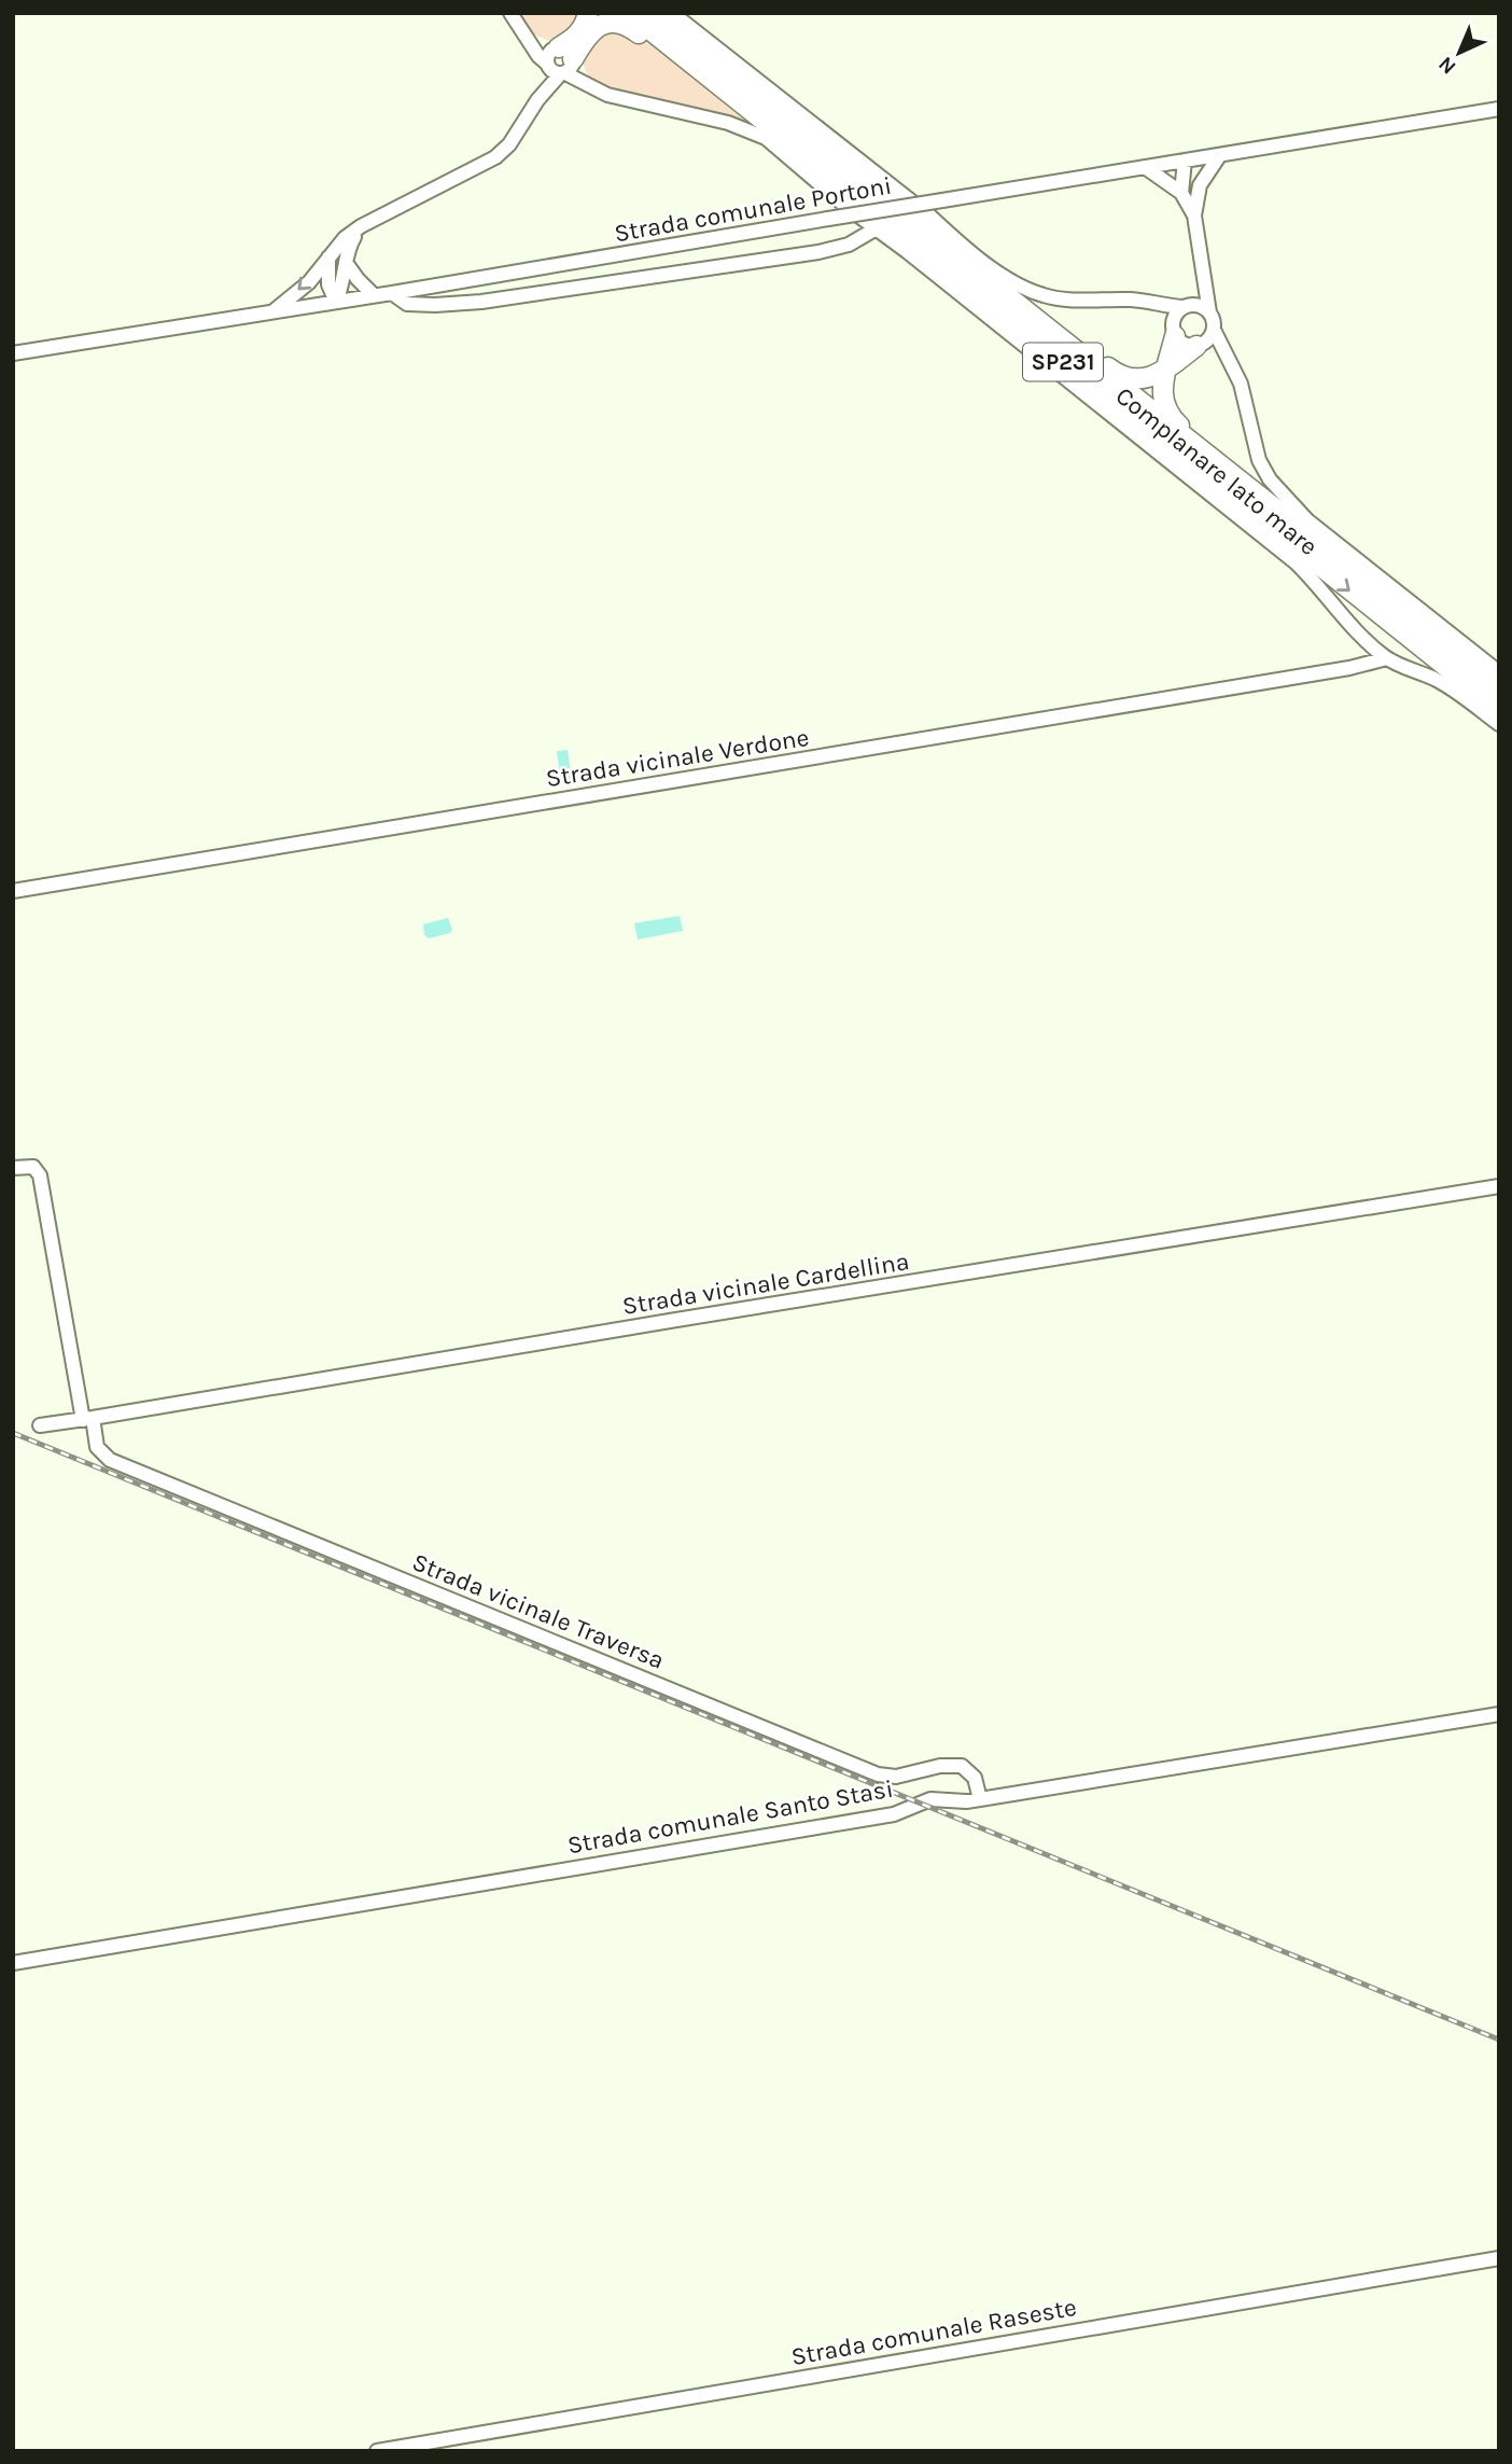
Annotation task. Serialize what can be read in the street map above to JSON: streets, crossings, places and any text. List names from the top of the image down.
{
  "streets": {
    "highway": ["SP231"],
    "street": [
      "Strada comunale Portoni",
      "Complanare lato mare",
      "Strada vicinale Verdone",
      "Strada vicinale Cardellina",
      "Strada vicinale Traversa",
      "Strada comunale Santo Stasi",
      "Strada comunale Raseste"
    ]
  },
  "crossings": [
    ["Complanare lato mare", "Strada vicinale Verdone"],
    ["Strada vicinale Cardellina", "Strada vicinale Traversa"],
    ["Strada vicinale Traversa", "Strada comunale Santo Stasi"]
  ],
  "north": "bottom left"
}
